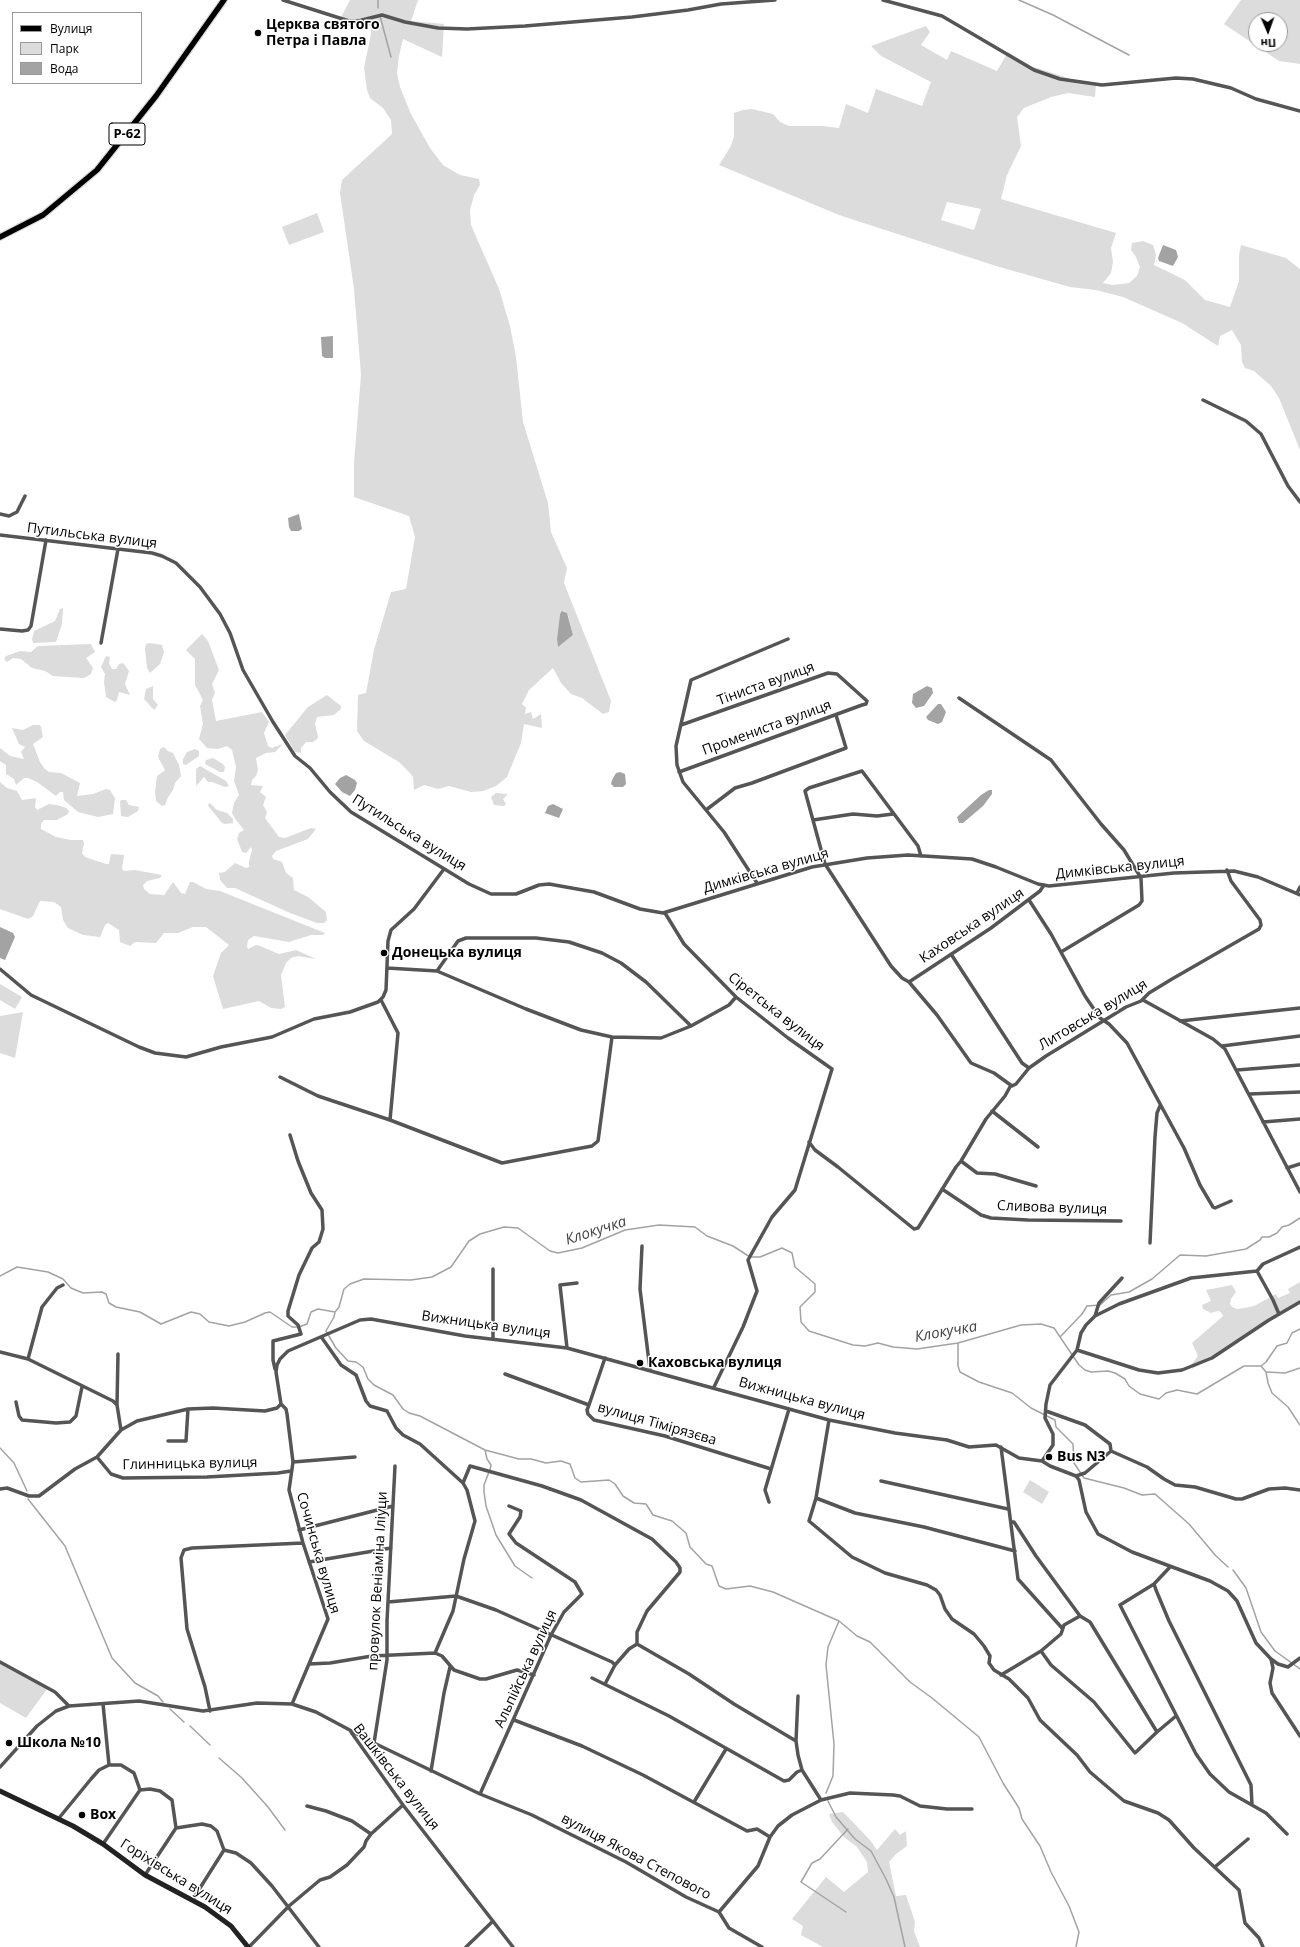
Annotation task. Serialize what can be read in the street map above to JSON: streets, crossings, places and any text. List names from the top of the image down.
{
  "streets": {
    "main road": ["Р-62"],
    "street": [
      "Путильська вулиця",
      "Тіниста вулиця",
      "Промениста вулиця",
      "Димківська вулиця",
      "Каховська вулиця",
      "Сіретська вулиця",
      "Литовська вулиця",
      "Сливова вулиця",
      "Вижницька вулиця",
      "вулиця Тімірязєва",
      "Глинницька вулиця",
      "Сочинська вулиця",
      "провулок Веніаміна Іліуци",
      "Альпійська вулиця",
      "Вашківська вулиця",
      "вулиця Якова Степового",
      "Горіхівська вулиця"
    ]
  },
  "crossings": [
    ["Путильська вулиця", "Димківська вулиця"],
    ["Путильська вулиця", "Сіретська вулиця"],
    ["Тіниста вулиця", "Промениста вулиця"],
    ["Димківська вулиця", "Каховська вулиця"],
    ["Димківська вулиця", "Сіретська вулиця"],
    ["Димківська вулиця", "Литовська вулиця"],
    ["Сіретська вулиця", "Литовська вулиця"],
    ["Литовська вулиця", "Сливова вулиця"],
    ["Глинницька вулиця", "Сочинська вулиця"],
    ["Сочинська вулиця", "Вашківська вулиця"],
    ["провулок Веніаміна Іліуци", "вулиця Якова Степового"],
    ["Альпійська вулиця", "вулиця Якова Степового"],
    ["Вашківська вулиця", "вулиця Якова Степового"]
  ],
  "water": ["Клокучка"],
  "places": [
    "Церква святого Петра і Павла",
    "Донецька вулиця",
    "Каховська вулиця",
    "Bus N3",
    "Школа №10",
    "Box"
  ],
  "legend": ["Вулиця", "Парк", "Вода"],
  "north": "bottom"
}
